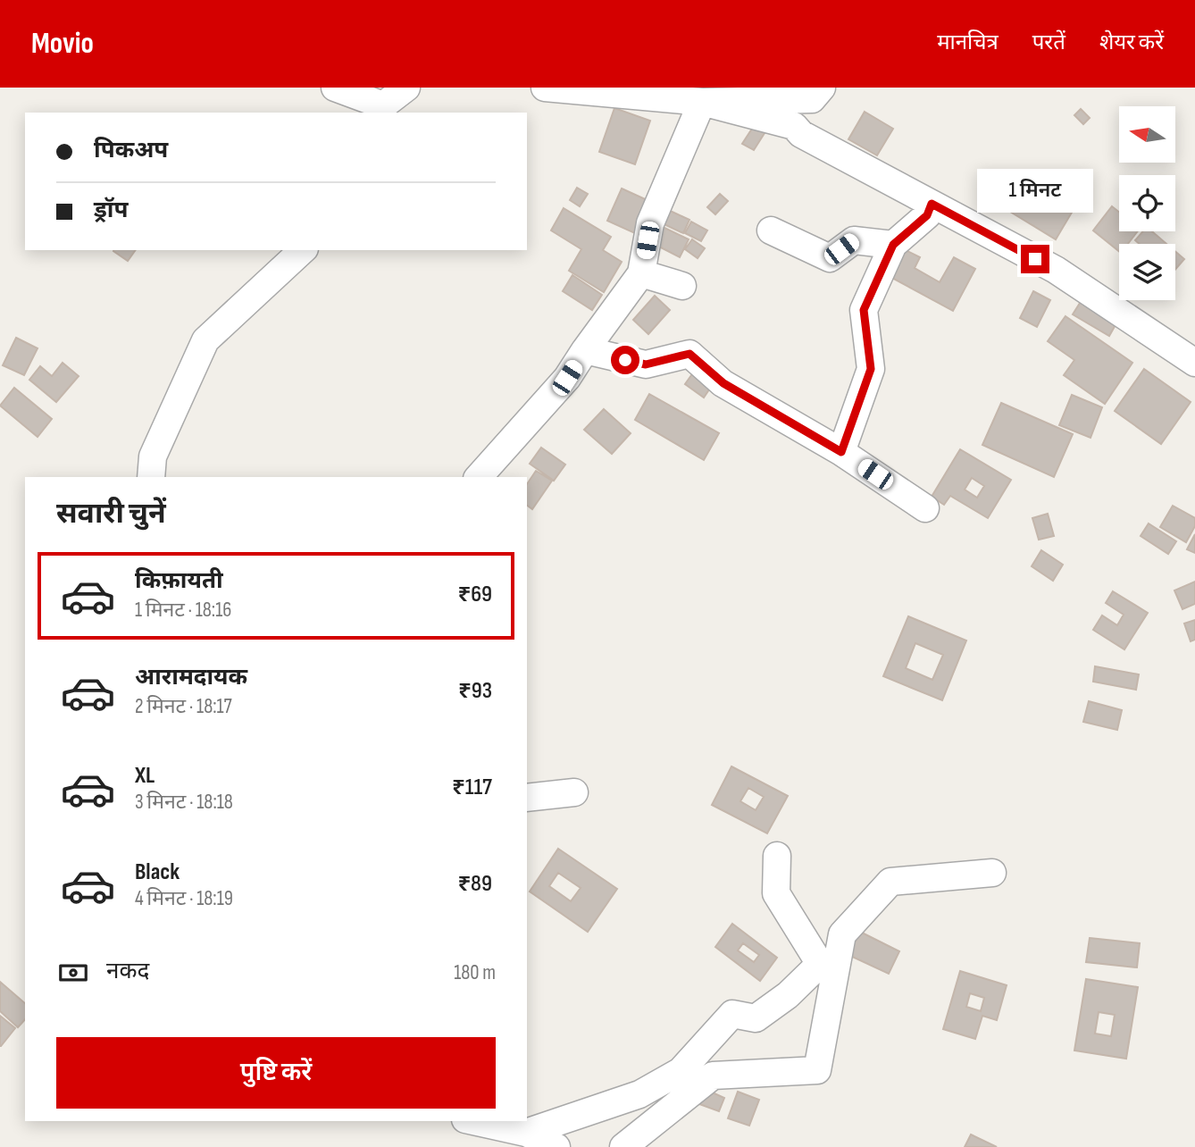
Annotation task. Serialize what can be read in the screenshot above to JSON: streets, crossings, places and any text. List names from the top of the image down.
{
  "north": "left",
  "page": {
    "header": "Movio",
    "nav": ["मानचित्र", "परतें", "शेयर करें"],
    "banner": ["पिकअप", "ड्रॉप"],
    "bubble": "1 मिनट",
    "heading": "सवारी चुनें",
    "list": [
      {
        "name": "किफ़ायती",
        "note": "1 मिनट · 18:16",
        "value": "₹69"
      },
      {
        "name": "आरामदायक",
        "note": "2 मिनट · 18:17",
        "value": "₹93"
      },
      {
        "name": "XL",
        "note": "3 मिनट · 18:18",
        "value": "₹117"
      },
      {
        "name": "Black",
        "note": "4 मिनट · 18:19",
        "value": "₹89"
      }
    ],
    "pay": ["नकद", "180 m"],
    "buttons": "पुष्टि करें"
  }
}
